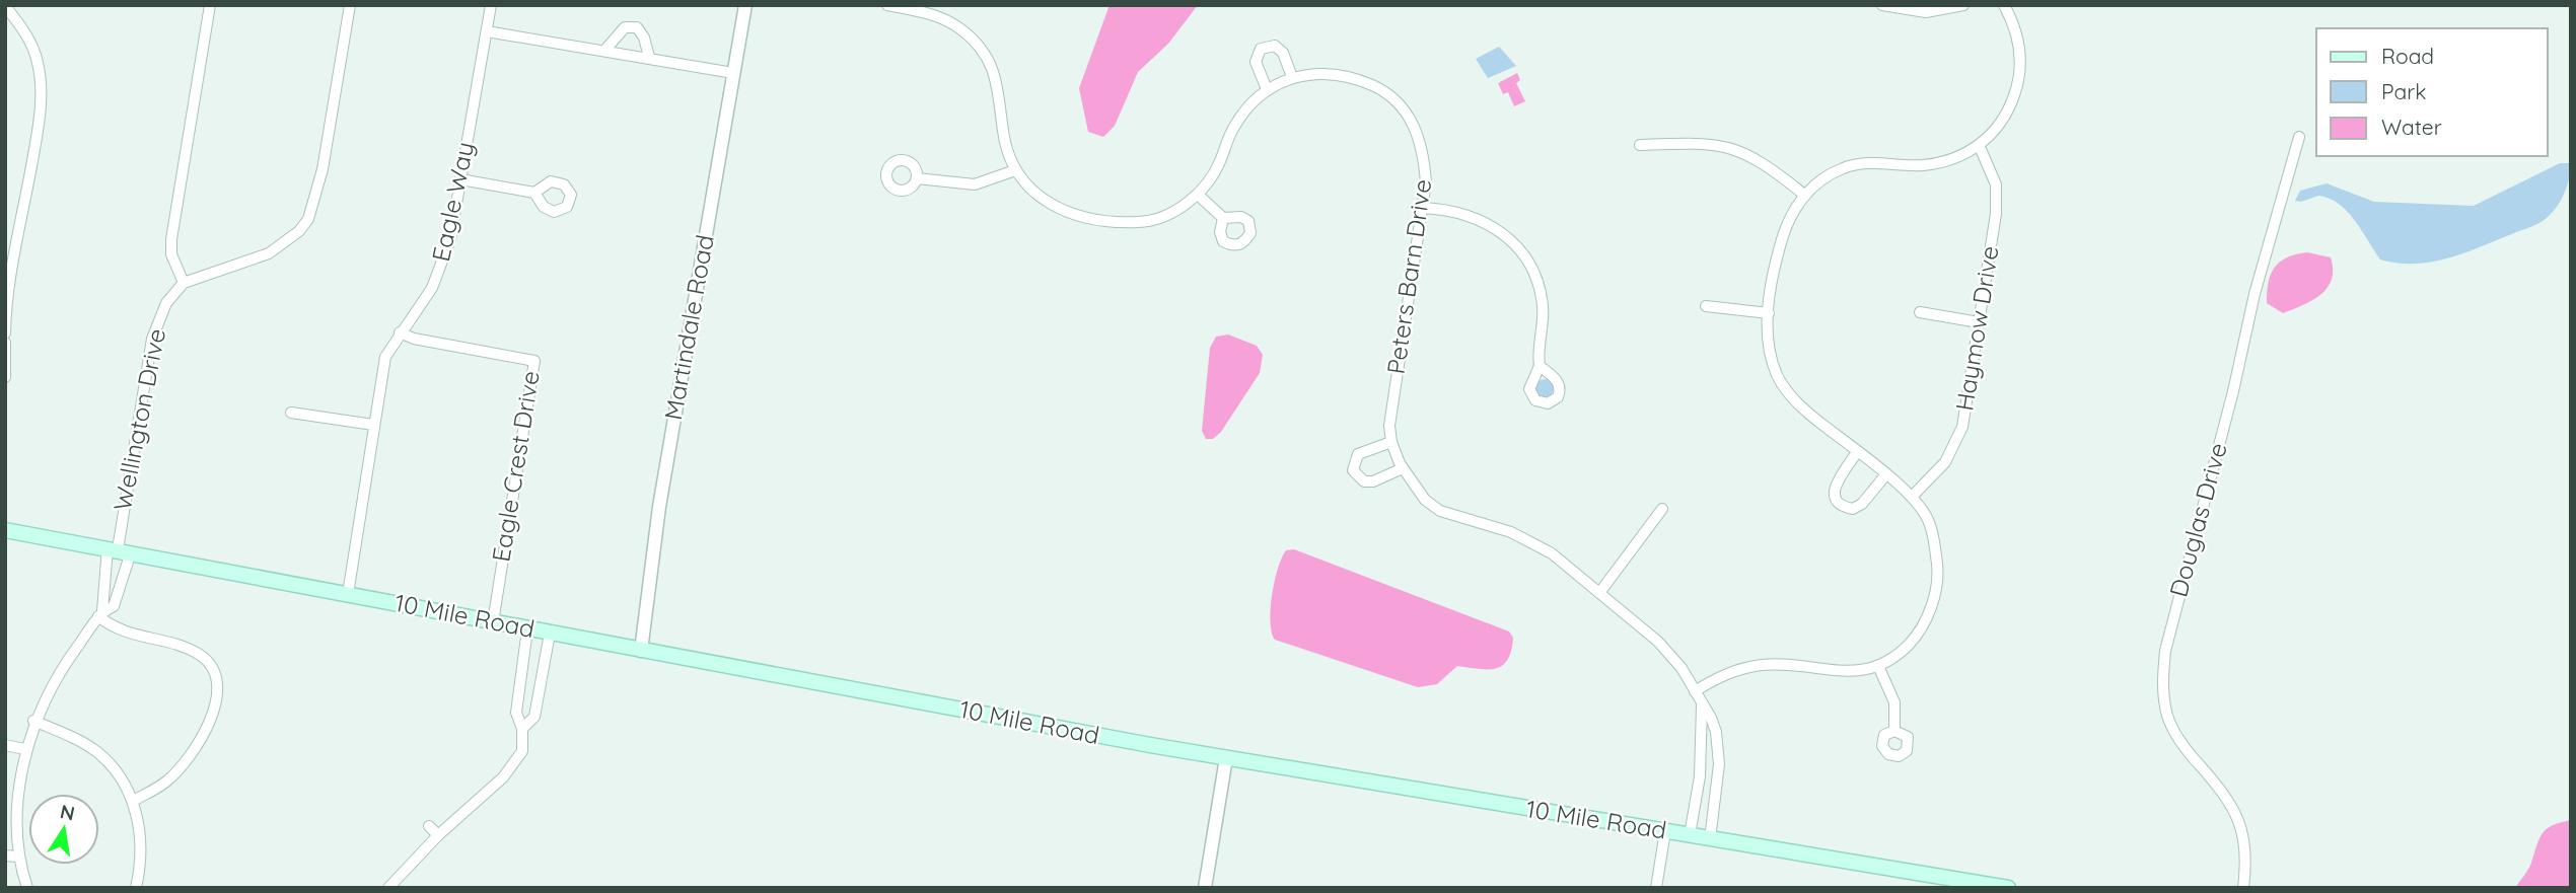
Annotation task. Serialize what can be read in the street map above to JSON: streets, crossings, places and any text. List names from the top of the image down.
{
  "streets": {
    "main road": ["10 Mile Road"],
    "street": [
      "Eagle Way",
      "Peters Barn Drive",
      "Martindale Road",
      "Haymow Drive",
      "Wellington Drive",
      "Eagle Crest Drive",
      "Douglas Drive"
    ]
  },
  "crossings": [
    ["Eagle Way", "Eagle Crest Drive"],
    ["Eagle Way", "10 Mile Road"],
    ["Peters Barn Drive", "10 Mile Road"],
    ["Martindale Road", "10 Mile Road"],
    ["Wellington Drive", "10 Mile Road"],
    ["Eagle Crest Drive", "10 Mile Road"]
  ],
  "legend": ["Road", "Park", "Water"],
  "north": "top"
}
